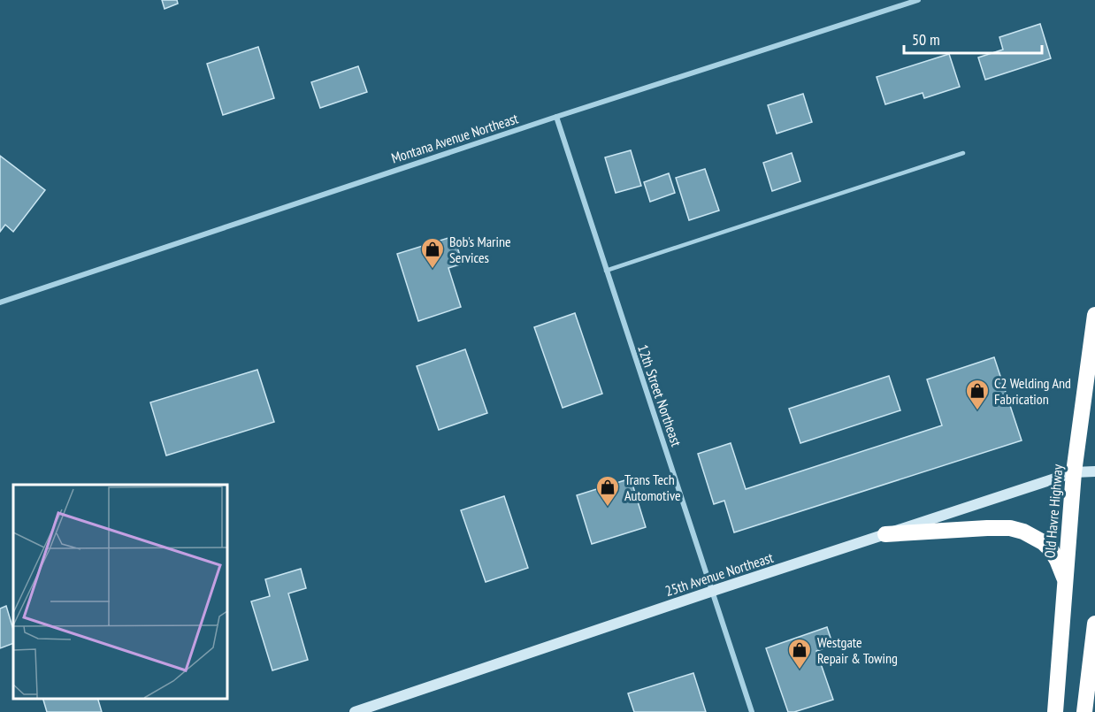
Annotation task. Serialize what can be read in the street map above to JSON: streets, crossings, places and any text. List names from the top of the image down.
{
  "streets": {
    "highway": ["Old Havre Highway"],
    "main road": ["25th Avenue Northeast"],
    "street": ["Montana Avenue Northeast", "12th Street Northeast"]
  },
  "crossings": [
    ["Montana Avenue Northeast", "12th Street Northeast"],
    ["12th Street Northeast", "25th Avenue Northeast"],
    ["Old Havre Highway", "25th Avenue Northeast"]
  ],
  "places": {
    "shop": [
      "Bob's Marine Services",
      "C2 Welding And Fabrication",
      "Trans Tech Automotive",
      "Westgate Repair & Towing"
    ]
  },
  "scale_bar": "50 m"
}
